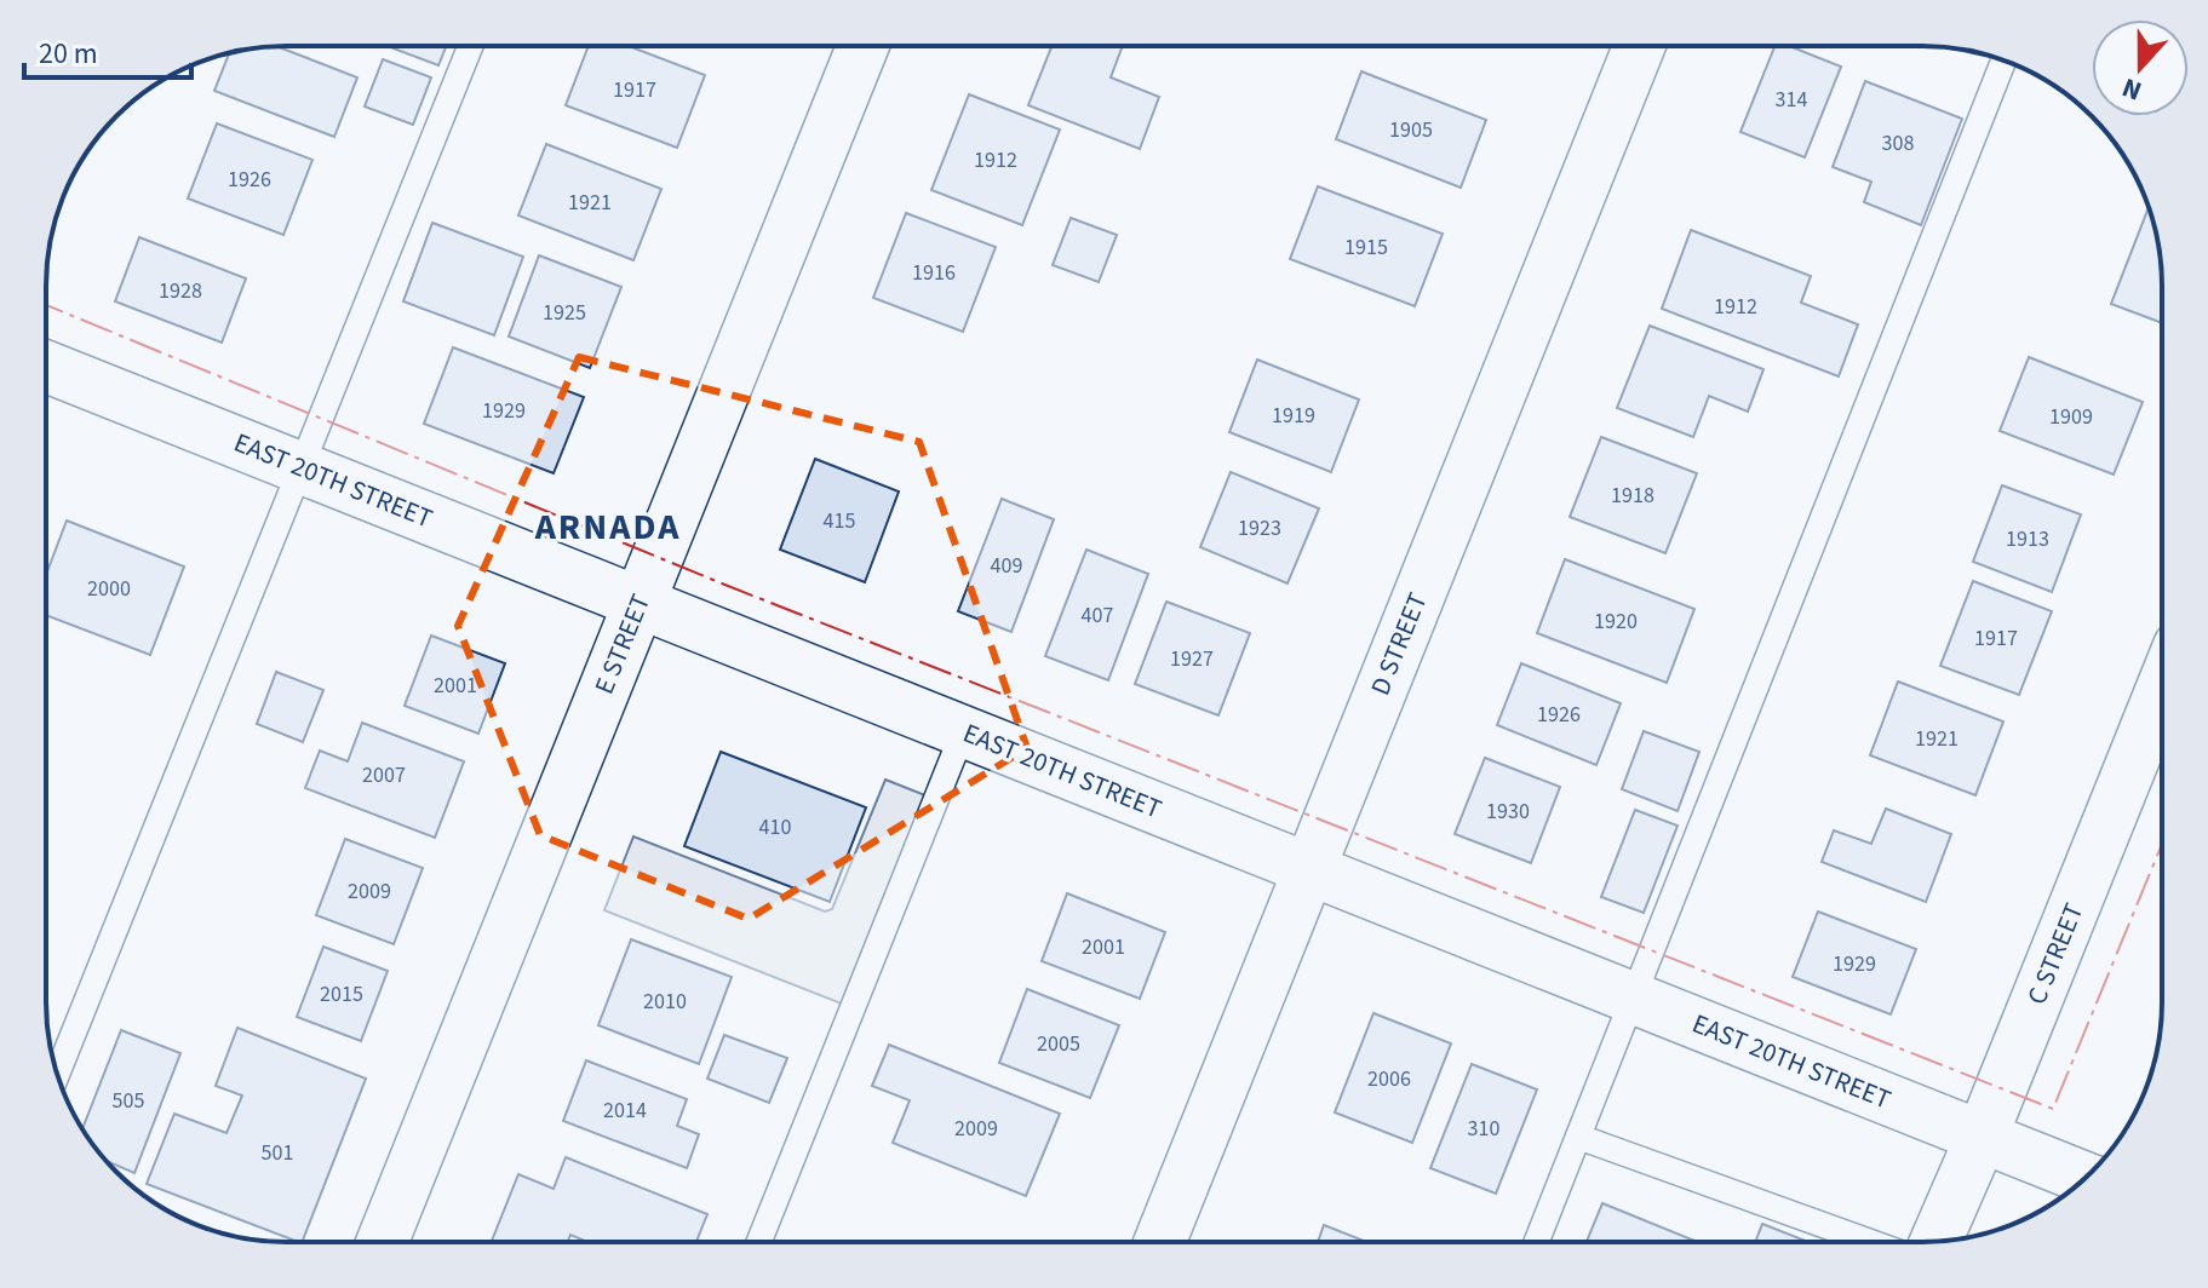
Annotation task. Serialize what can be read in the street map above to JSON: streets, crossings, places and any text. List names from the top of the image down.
{
  "streets": {
    "street": [
      "EAST 20TH STREET",
      "E STREET",
      "D STREET",
      "C STREET"
    ]
  },
  "crossings": [
    ["EAST 20TH STREET", "E STREET"],
    ["EAST 20TH STREET", "D STREET"],
    ["EAST 20TH STREET", "C STREET"]
  ],
  "districts": ["ARNADA"],
  "house_numbers": [
    "1917",
    "314",
    "1905",
    "308",
    "1912",
    "1926",
    "1921",
    "1915",
    "1916",
    "1928",
    "1912",
    "1925",
    "1929",
    "1919",
    "1909",
    "1918",
    "415",
    "1923",
    "1913",
    "409",
    "2000",
    "407",
    "1920",
    "1917",
    "1927",
    "2001",
    "1926",
    "1921",
    "2007",
    "1930",
    "410",
    "2009",
    "2001",
    "1929",
    "2015",
    "2010",
    "2005",
    "2006",
    "505",
    "2014",
    "2009",
    "310",
    "501"
  ],
  "scale_bar": "20 m",
  "north": "bottom"
}
